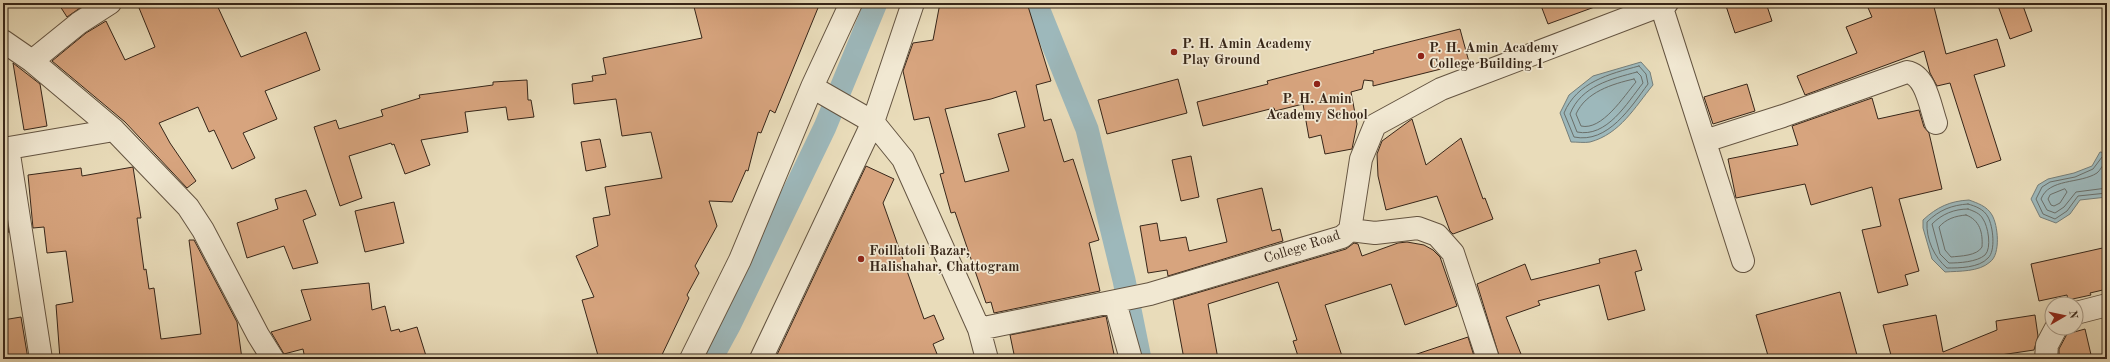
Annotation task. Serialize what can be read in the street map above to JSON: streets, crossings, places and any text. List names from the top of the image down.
{
  "streets": {
    "street": ["College Road"]
  },
  "places": [
    "P. H. Amin Academy Play Ground",
    "P. H. Amin Academy College Building 1",
    "P. H. Amin Academy School",
    "Foillatoli Bazar, Halishahar, Chattogram"
  ],
  "north": "right"
}
